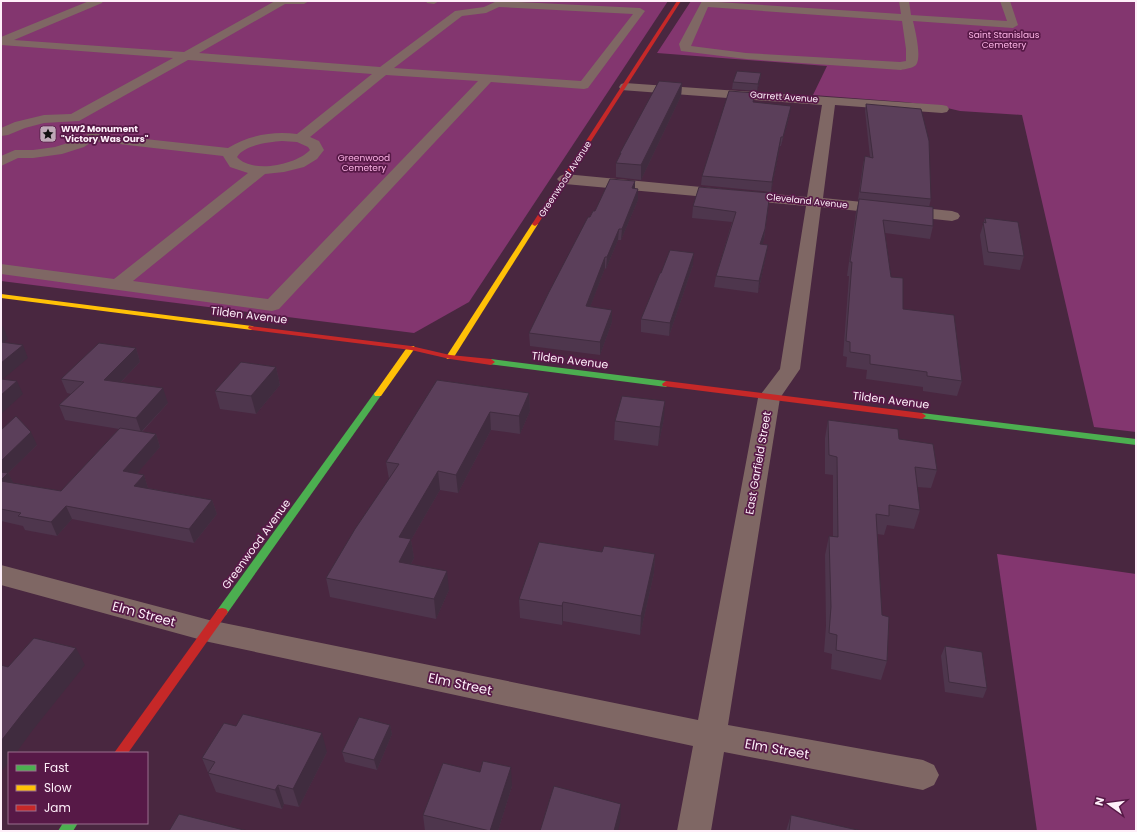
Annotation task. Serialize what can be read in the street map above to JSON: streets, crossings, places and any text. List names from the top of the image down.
{
  "streets": {
    "street": [
      "Garrett Avenue",
      "Greenwood Avenue",
      "Cleveland Avenue",
      "Tilden Avenue",
      "East Garfield Street",
      "Elm Street"
    ]
  },
  "crossings": [
    ["Garrett Avenue", "Greenwood Avenue"],
    ["Garrett Avenue", "East Garfield Street"],
    ["Greenwood Avenue", "Cleveland Avenue"],
    ["Greenwood Avenue", "Tilden Avenue"],
    ["Greenwood Avenue", "Elm Street"],
    ["Cleveland Avenue", "East Garfield Street"],
    ["Tilden Avenue", "East Garfield Street"],
    ["East Garfield Street", "Elm Street"]
  ],
  "parks": ["Saint Stanislaus Cemetery", "Greenwood Cemetery"],
  "places": {
    "place": ["WW2 Monument \"Victory Was Ours\""]
  },
  "legend": ["Fast", "Slow", "Jam"],
  "north": "left"
}
